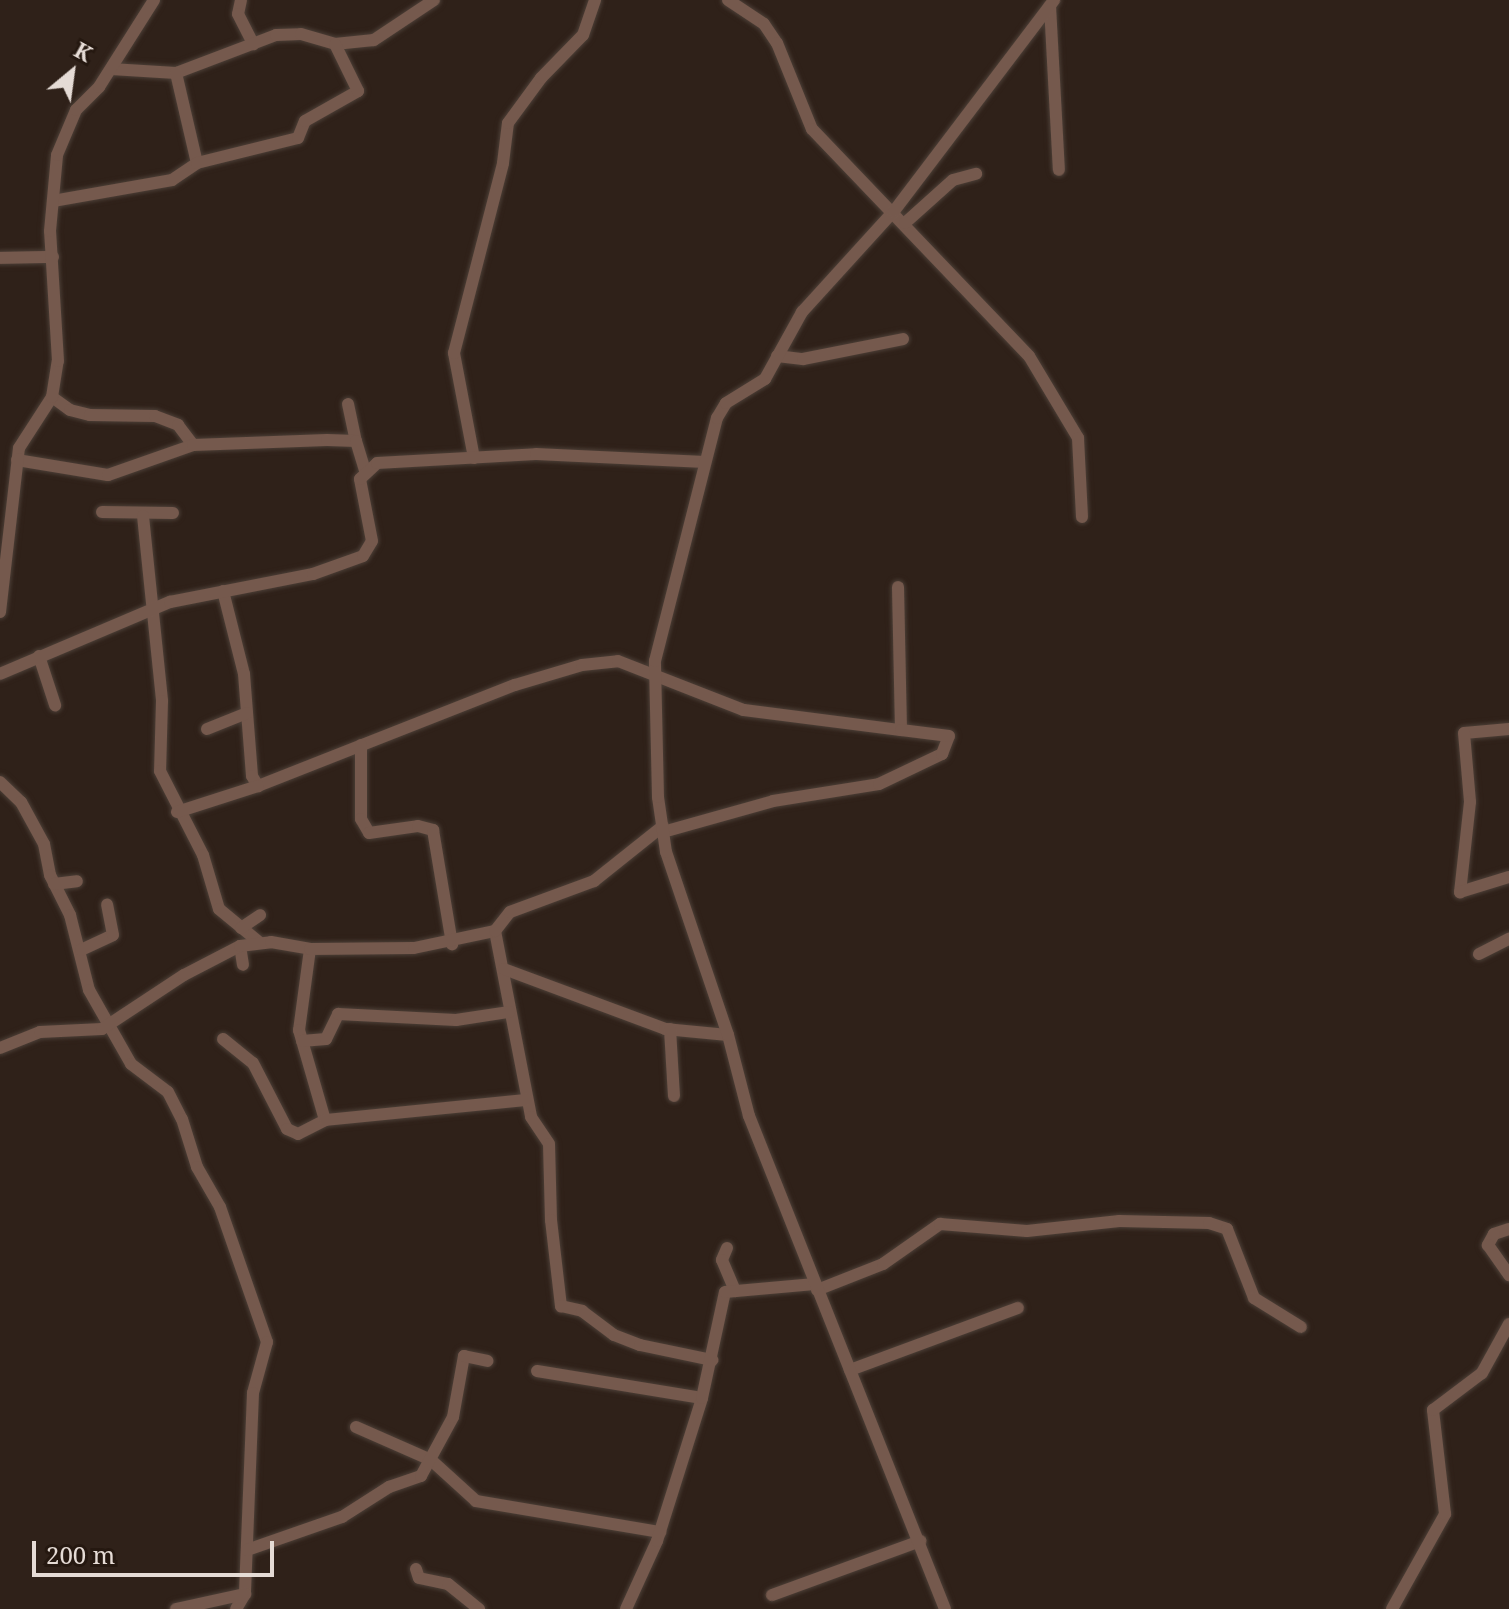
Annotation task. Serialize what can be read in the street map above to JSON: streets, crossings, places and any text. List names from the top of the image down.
{
  "scale_bar": "200 m",
  "north": "top right"
}
